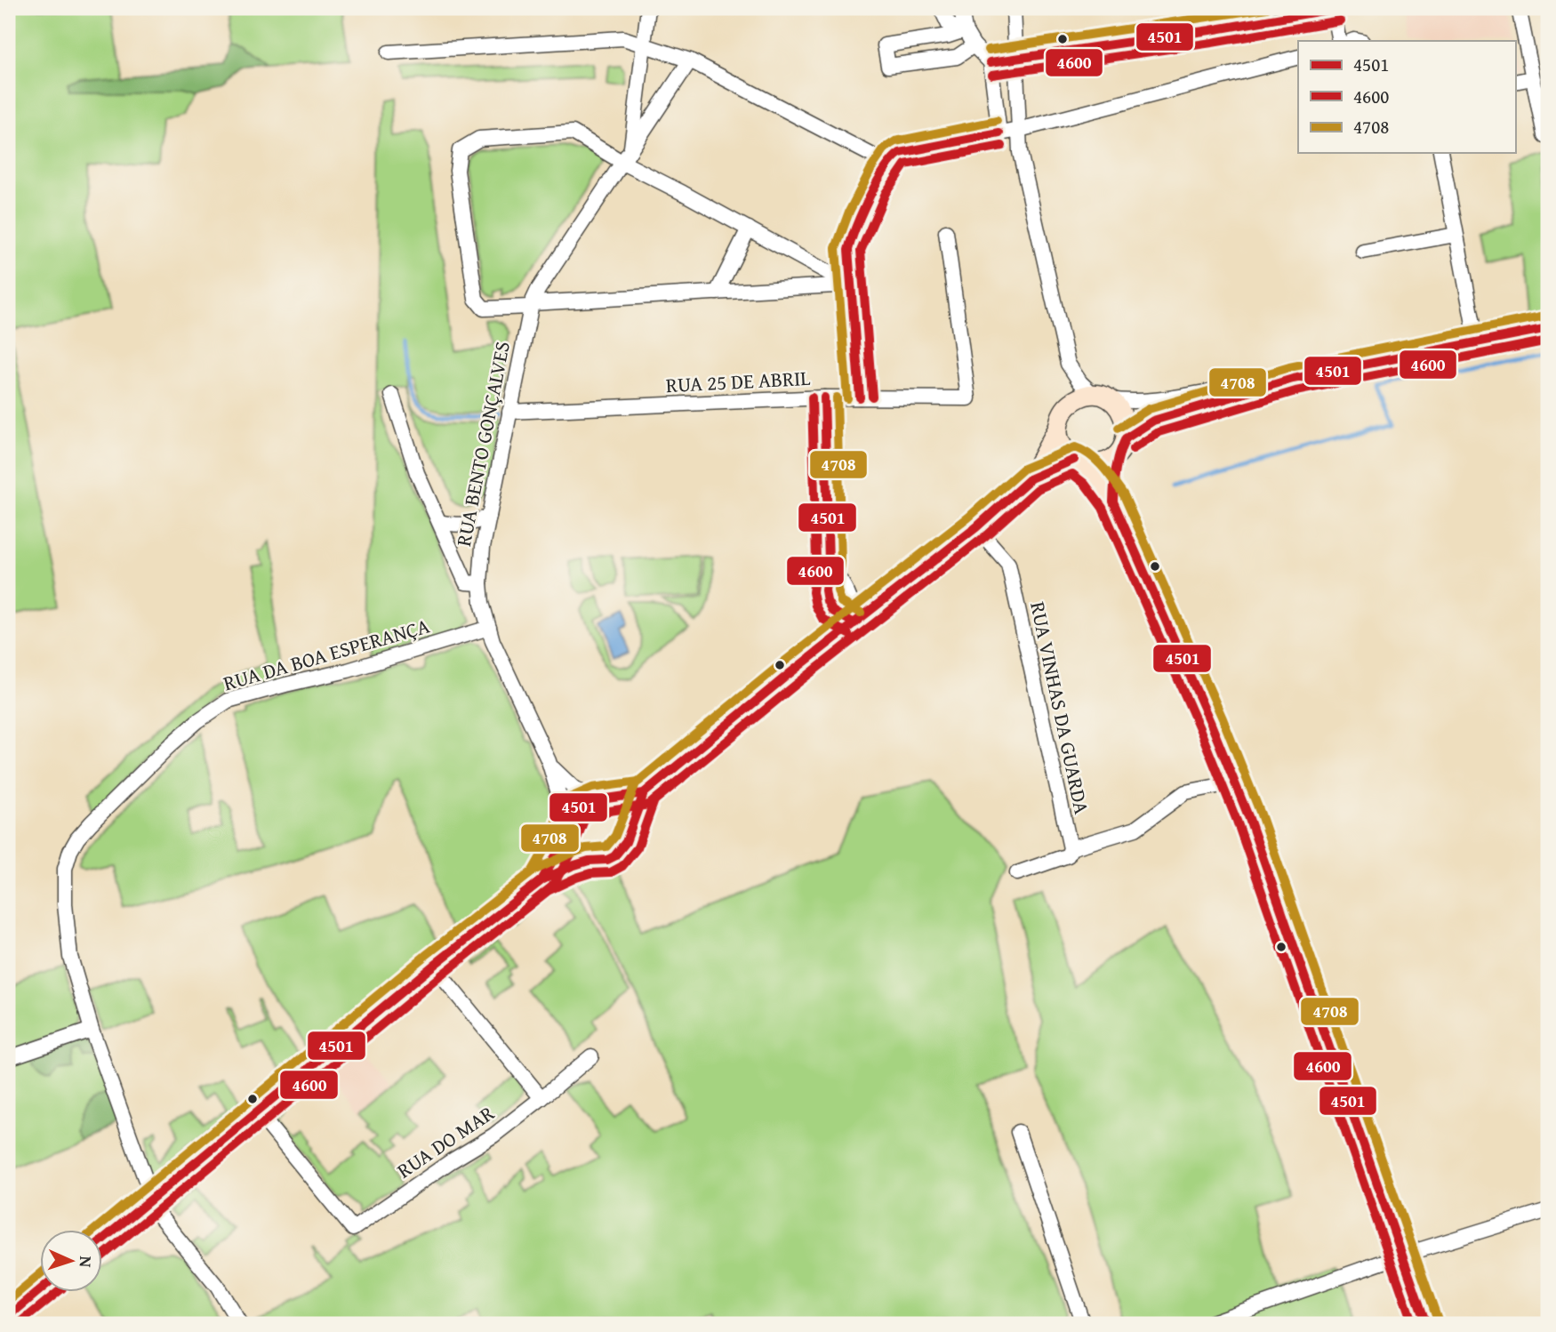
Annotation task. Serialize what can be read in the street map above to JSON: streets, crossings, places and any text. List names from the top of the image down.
{
  "streets": {
    "street": [
      "RUA 25 DE ABRIL",
      "RUA BENTO GONÇALVES",
      "RUA DA BOA ESPERANÇA",
      "RUA VINHAS DA GUARDA",
      "RUA DO MAR"
    ]
  },
  "crossings": [
    ["RUA 25 DE ABRIL", "RUA BENTO GONÇALVES"],
    ["RUA BENTO GONÇALVES", "RUA DA BOA ESPERANÇA"]
  ],
  "lines": ["transit line 4501", "transit line 4708", "transit line 4600"],
  "legend": ["4501", "4600", "4708"],
  "north": "right"
}
